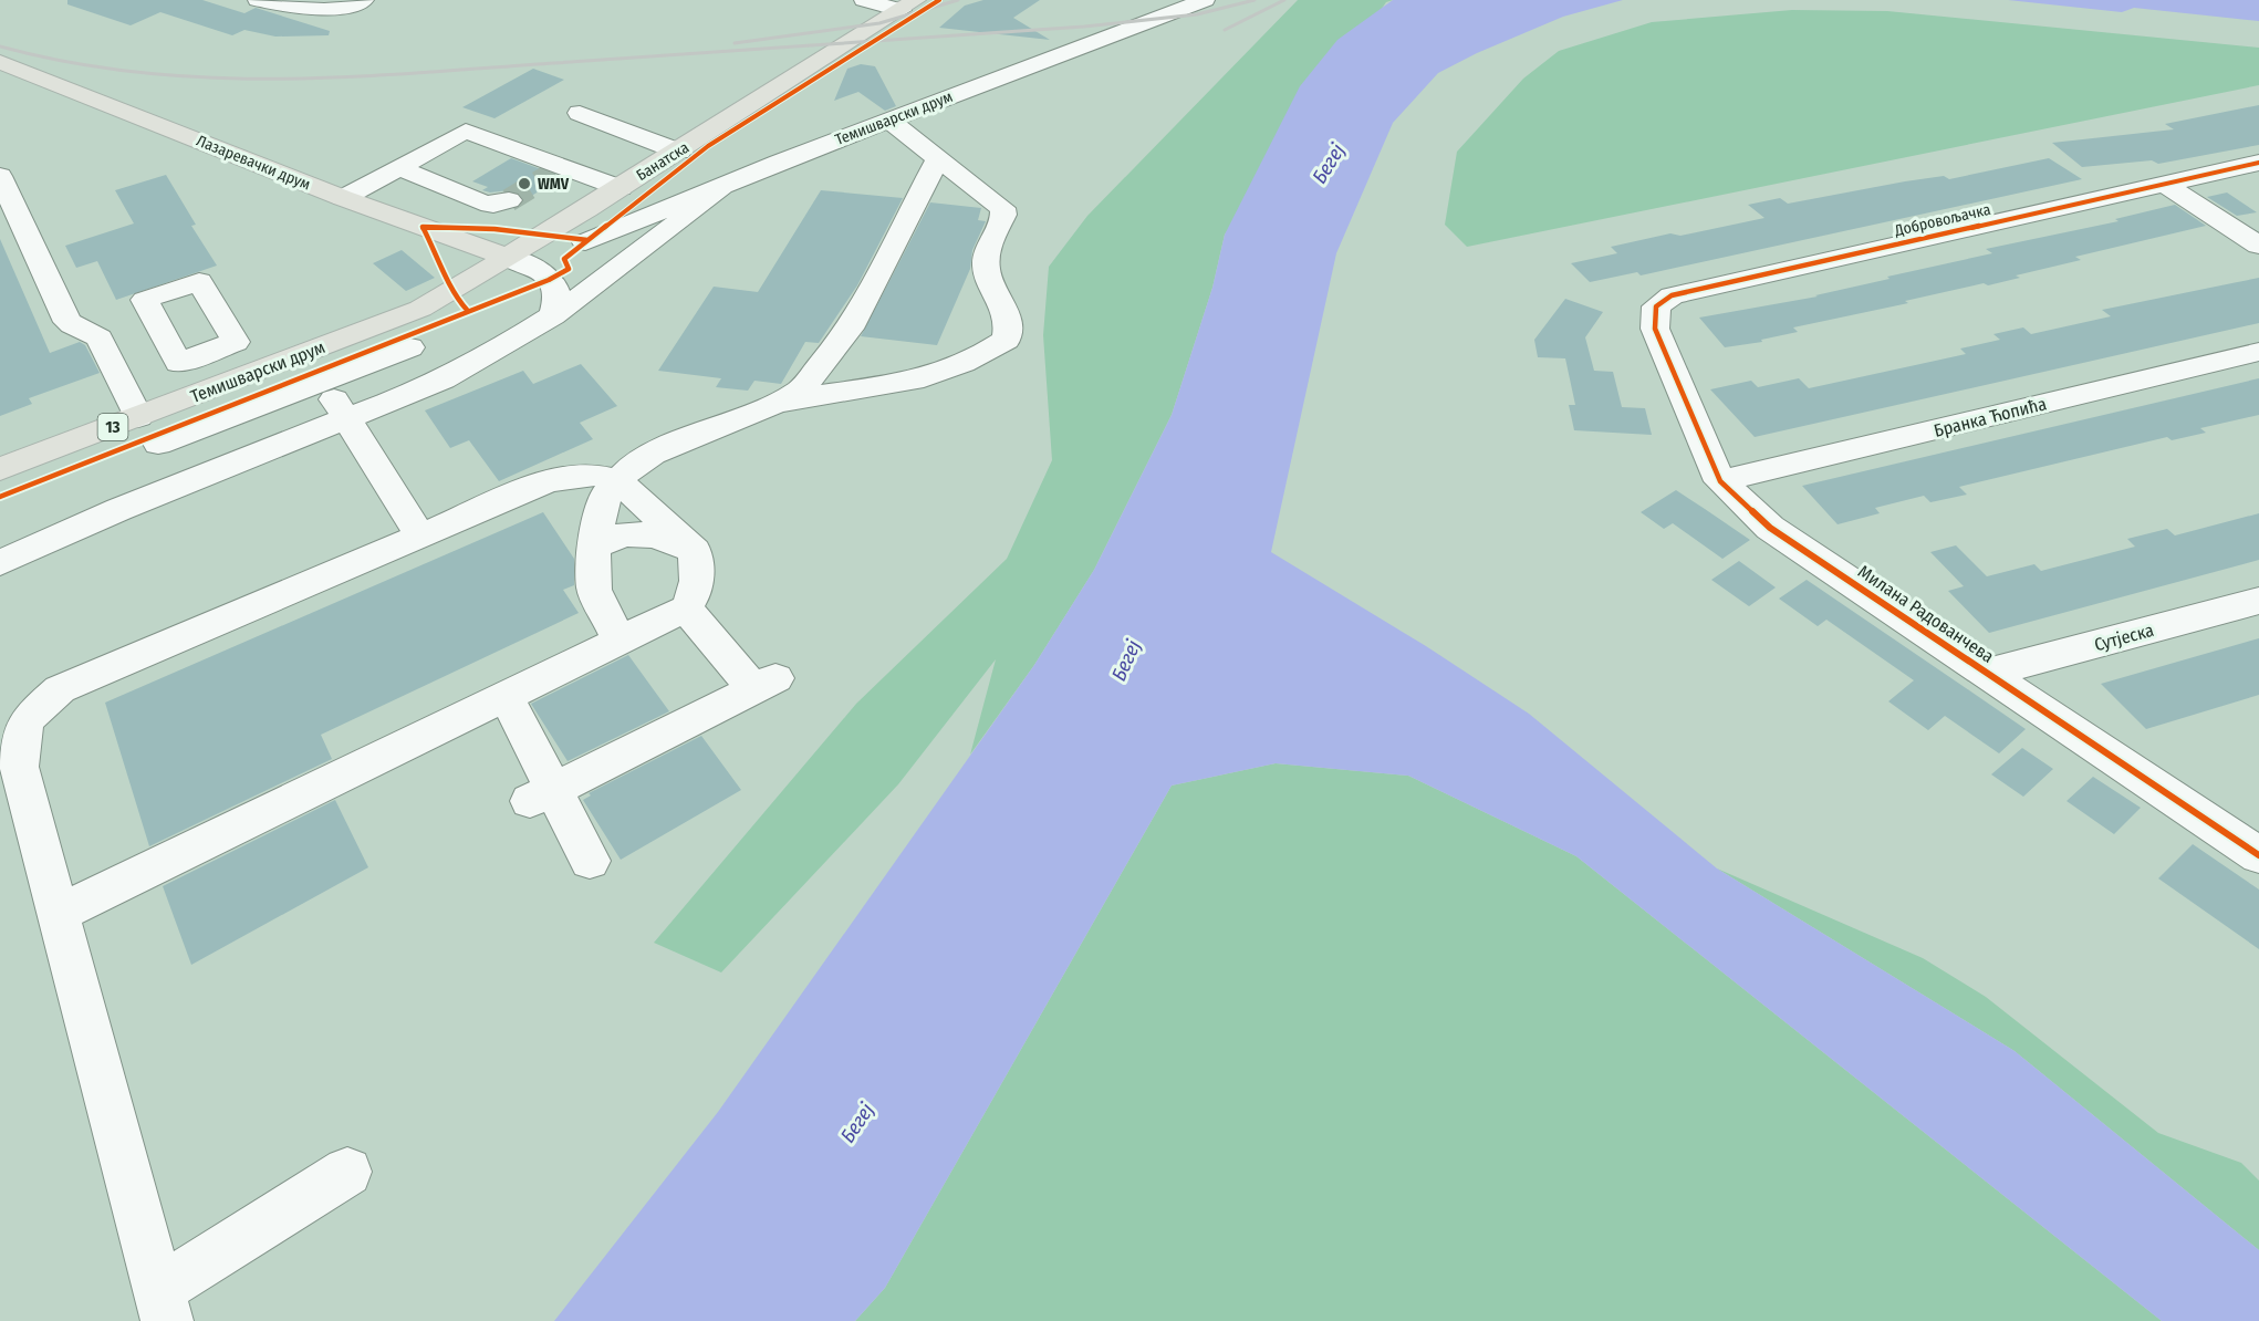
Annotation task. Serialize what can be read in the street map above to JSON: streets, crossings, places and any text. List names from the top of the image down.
{
  "streets": {
    "main road": [
      "Темишварски друм",
      "Банатска",
      "Лазаревачки друм",
      "13"
    ],
    "street": [
      "Добровољачка",
      "Бранка Ћопића",
      "Милана Радованчева",
      "Сутјеска"
    ]
  },
  "crossings": [
    ["Темишварски друм", "Банатска"],
    ["Темишварски друм", "Лазаревачки друм"],
    ["Банатска", "Лазаревачки друм"],
    ["Добровољачка", "Милана Радованчева"],
    ["Бранка Ћопића", "Милана Радованчева"],
    ["Милана Радованчева", "Сутјеска"]
  ],
  "water": ["Бегеј"],
  "places": ["WMV"]
}
